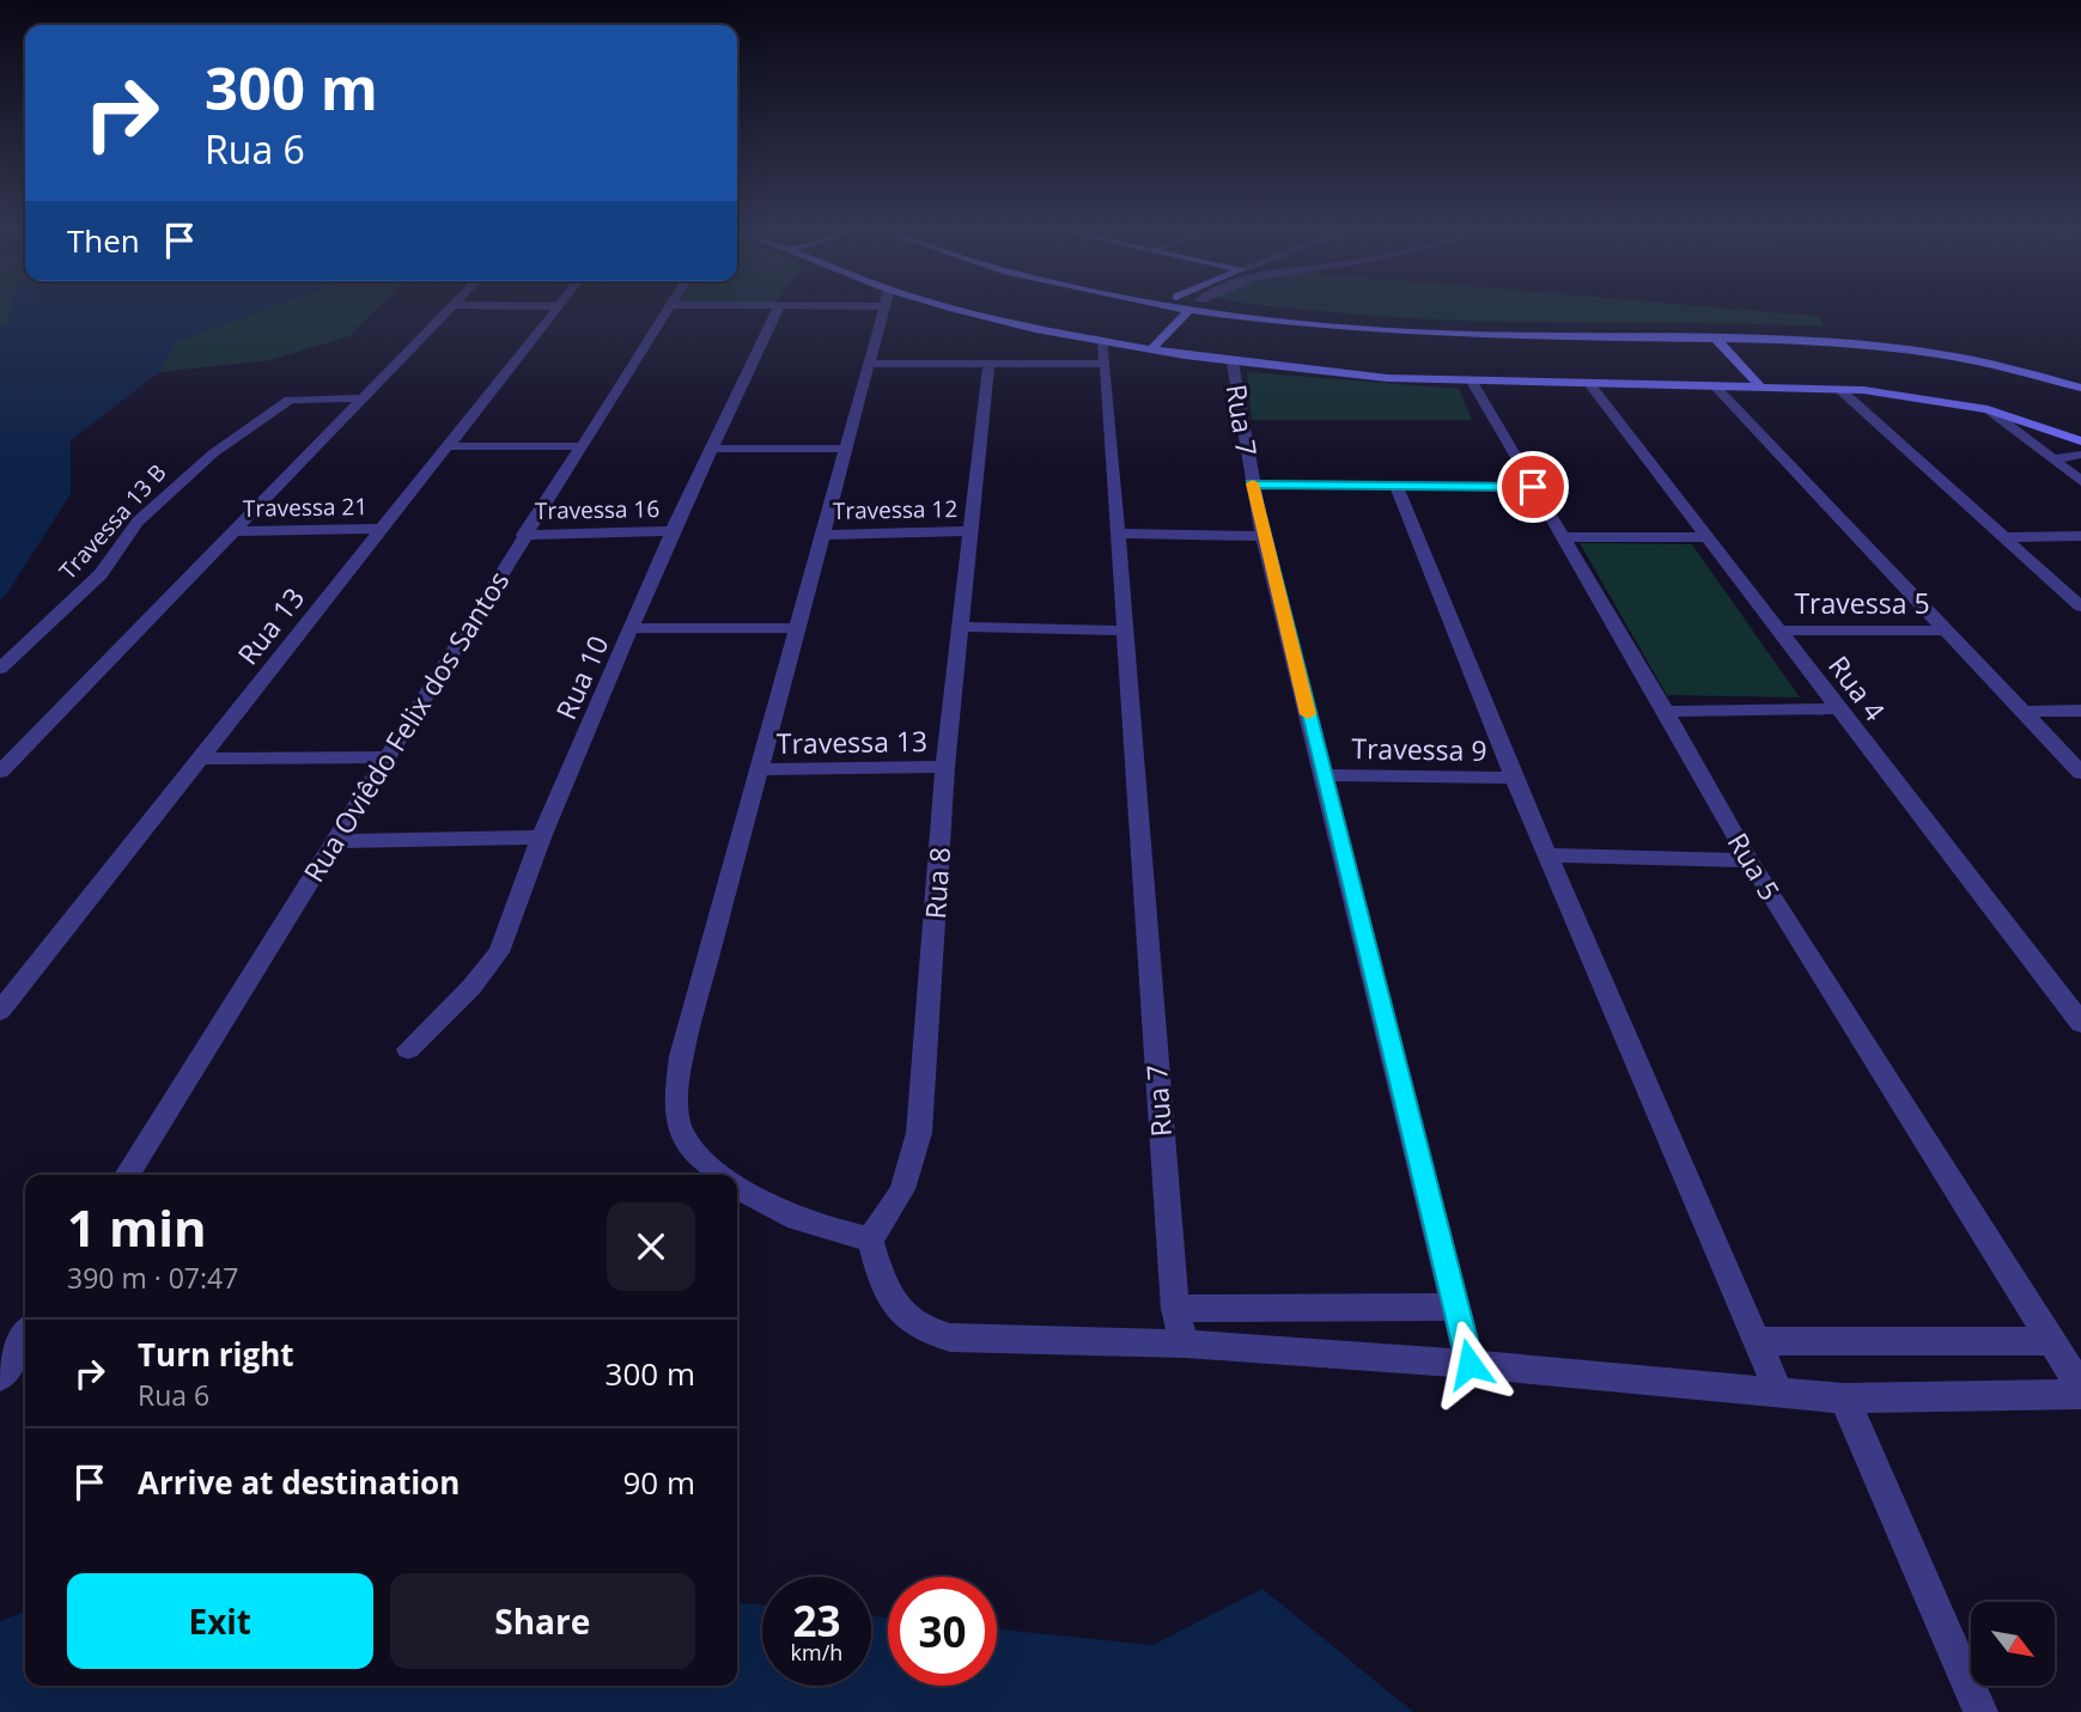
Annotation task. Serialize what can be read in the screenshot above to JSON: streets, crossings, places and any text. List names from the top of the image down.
{
  "streets": {
    "street": [
      "Rua 7",
      "Travessa 21",
      "Travessa 16",
      "Travessa 12",
      "Travessa 13 B",
      "Travessa 5",
      "Rua 13",
      "Rua 10",
      "Rua 4",
      "Rua Oviêdo Felix dos Santos",
      "Travessa 13",
      "Travessa 9",
      "Rua 5",
      "Rua 8"
    ]
  },
  "crossings": [
    ["Rua 7", "Travessa 9"],
    ["Travessa 21", "Rua 13"],
    ["Travessa 16", "Rua 10"],
    ["Travessa 16", "Rua Oviêdo Felix dos Santos"],
    ["Travessa 12", "Rua 8"],
    ["Travessa 5", "Rua 4"],
    ["Travessa 13", "Rua 8"]
  ],
  "north": "bottom right",
  "page": {
    "turn": ["300 m", "Rua 6"],
    "then": "Then",
    "heading": ["1 min", "390 m · 07:47"],
    "list": [
      {
        "name": "Turn right",
        "note": "Rua 6",
        "value": "300 m"
      },
      {
        "name": "Arrive at destination",
        "value": "90 m"
      }
    ],
    "buttons": ["Exit", "Share"],
    "speed": "23 km/h",
    "limit": "30"
  }
}
